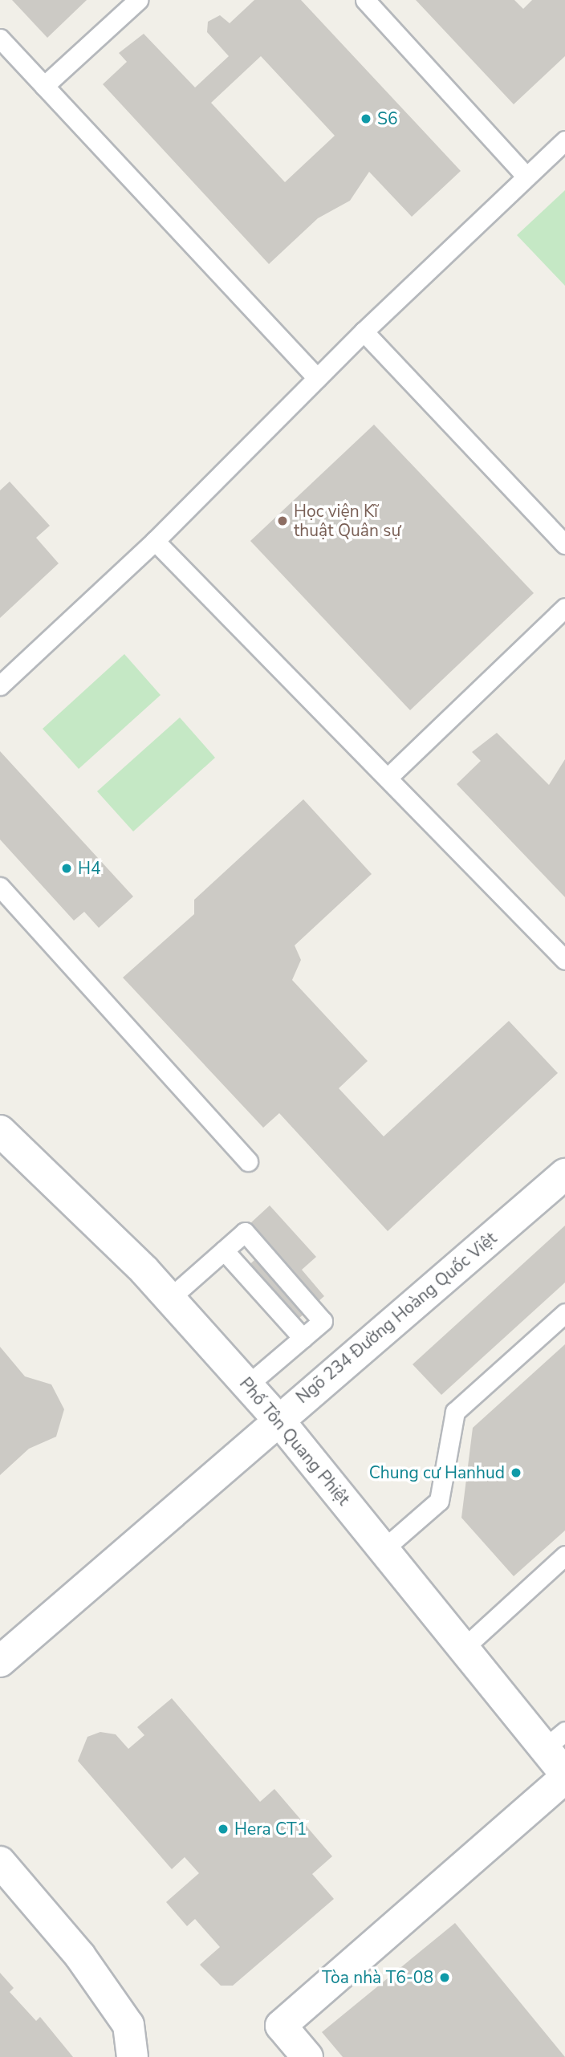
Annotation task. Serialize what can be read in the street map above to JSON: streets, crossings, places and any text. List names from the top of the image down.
{
  "streets": {
    "street": ["Ngõ 234 Đường Hoàng Quốc Việt", "Phố Tôn Quang Phiệt"]
  },
  "crossings": [
    ["Ngõ 234 Đường Hoàng Quốc Việt", "Phố Tôn Quang Phiệt"]
  ],
  "places": [
    "S6",
    "Học viện Kĩ thuật Quân sự",
    "H4",
    "Chung cư Hanhud",
    "Hera CT1",
    "Tòa nhà T6-08"
  ]
}
